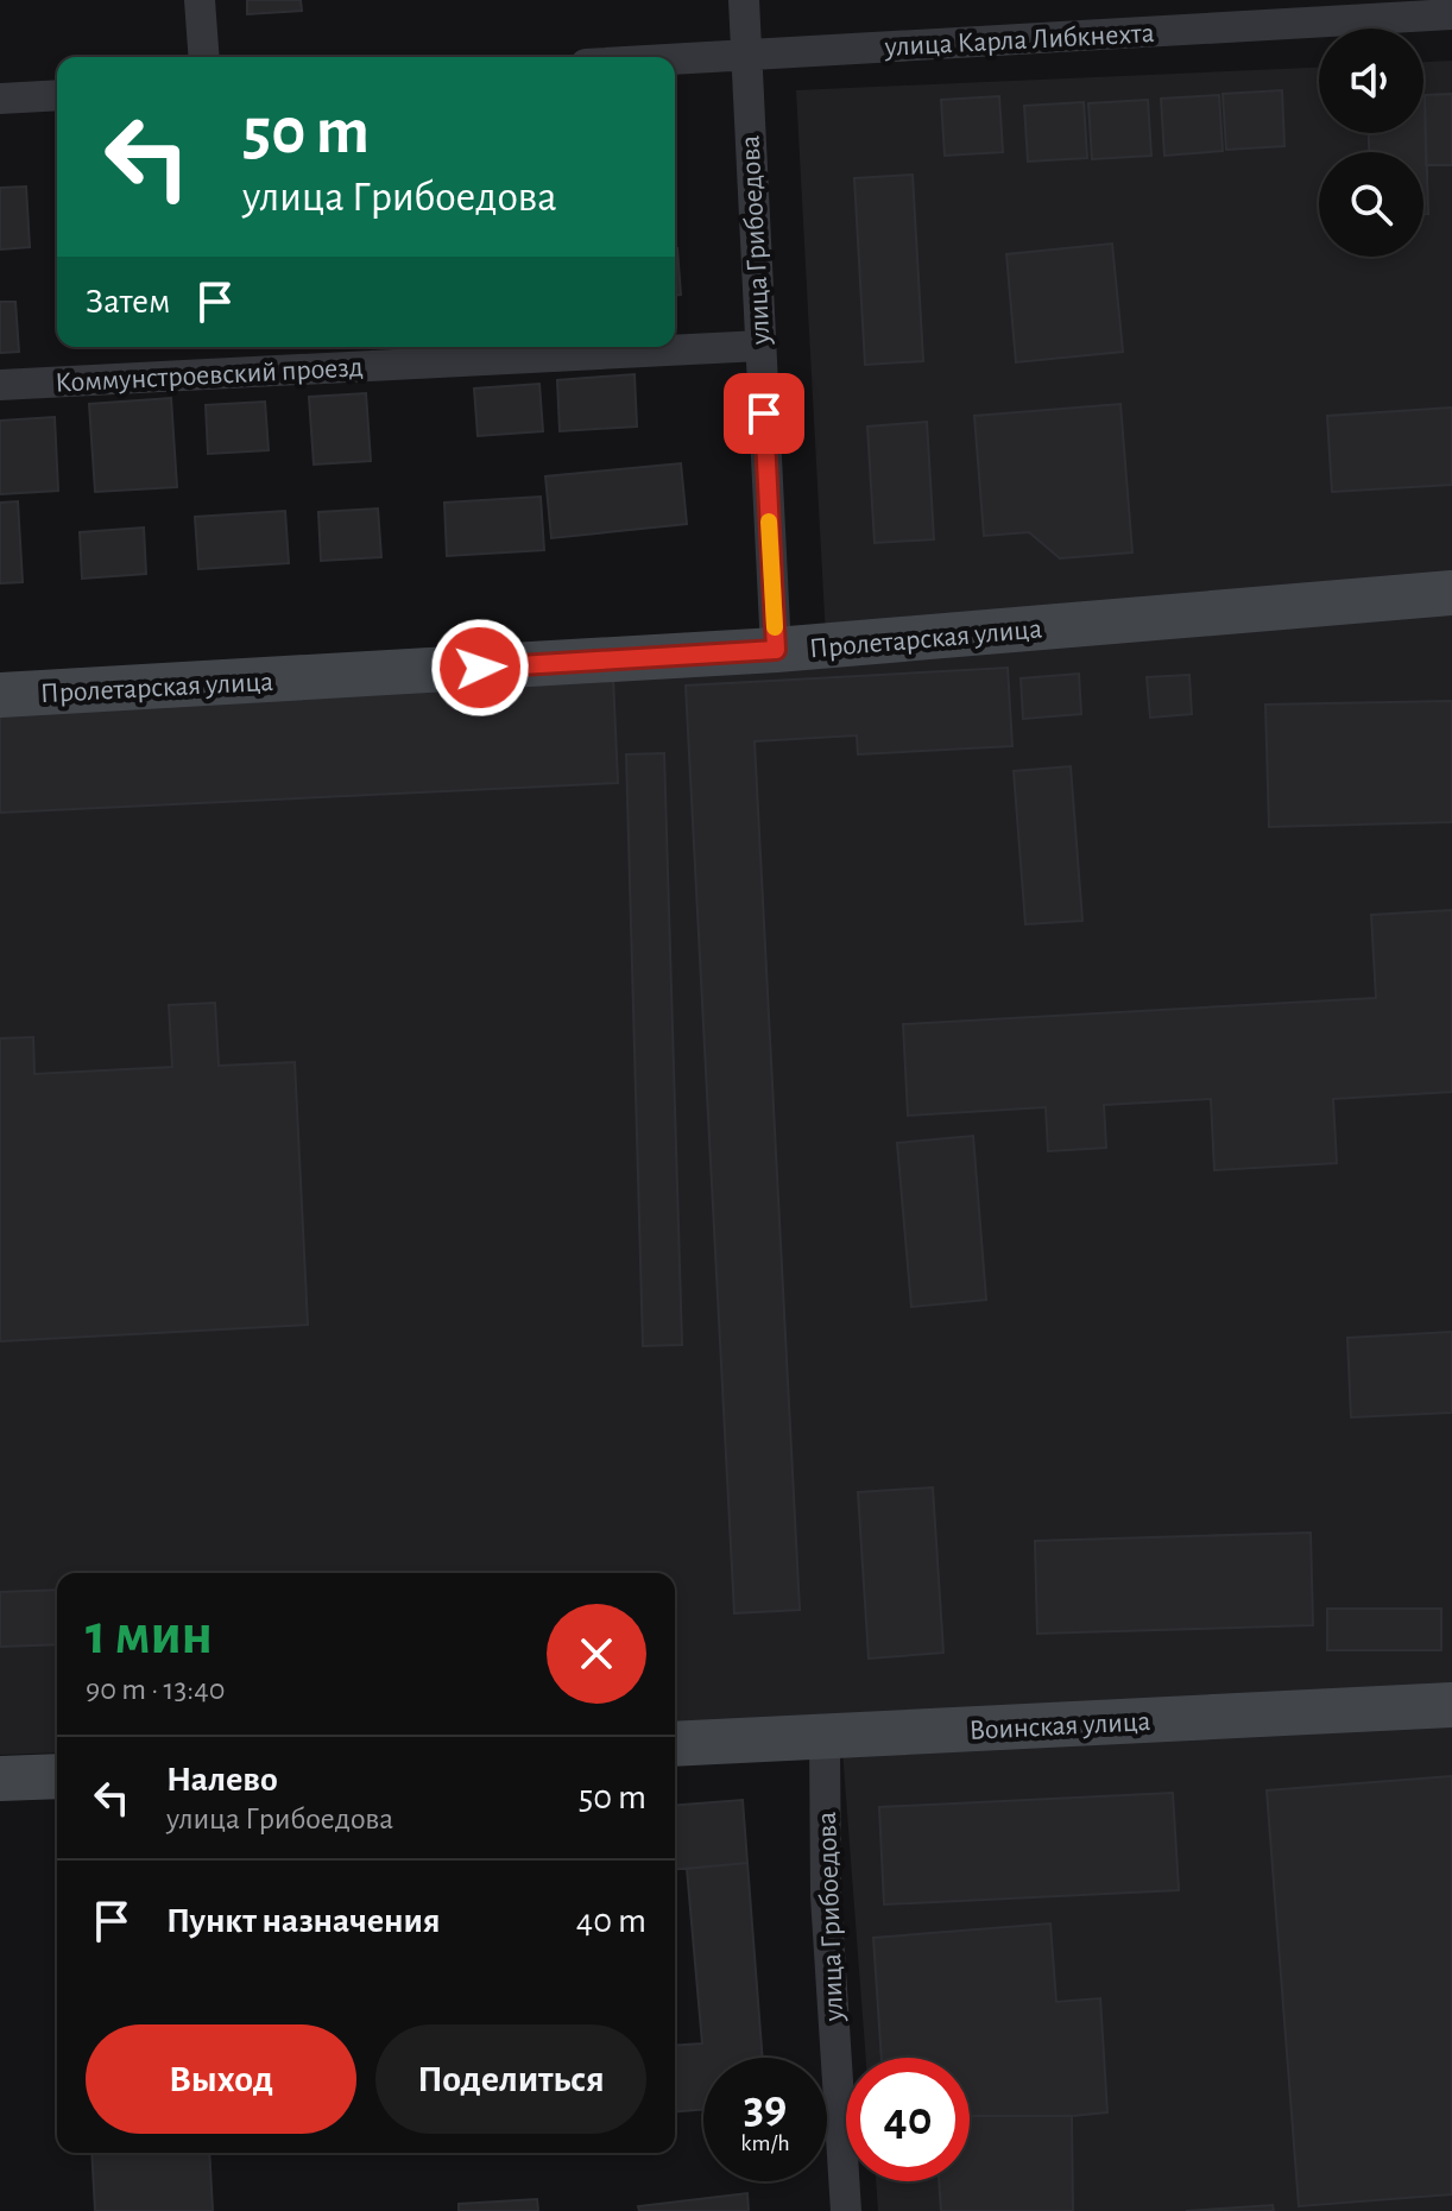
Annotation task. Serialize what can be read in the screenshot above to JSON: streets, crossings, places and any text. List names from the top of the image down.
{
  "streets": {
    "street": [
      "улица Карла Либкнехта",
      "улица Грибоедова",
      "Коммунстроевский проезд",
      "Пролетарская улица",
      "Воинская улица"
    ]
  },
  "crossings": [
    ["улица Карла Либкнехта", "улица Грибоедова"],
    ["улица Грибоедова", "Коммунстроевский проезд"],
    ["улица Грибоедова", "Пролетарская улица"],
    ["улица Грибоедова", "Воинская улица"]
  ],
  "page": {
    "turn": ["50 m", "улица Грибоедова"],
    "then": "Затем",
    "heading": ["1 мин", "90 m · 13:40"],
    "list": [
      {
        "name": "Налево",
        "note": "улица Грибоедова",
        "value": "50 m"
      },
      {
        "name": "Пункт назначения",
        "value": "40 m"
      }
    ],
    "buttons": ["Выход", "Поделиться"],
    "speed": "39 km/h",
    "limit": "40"
  }
}
